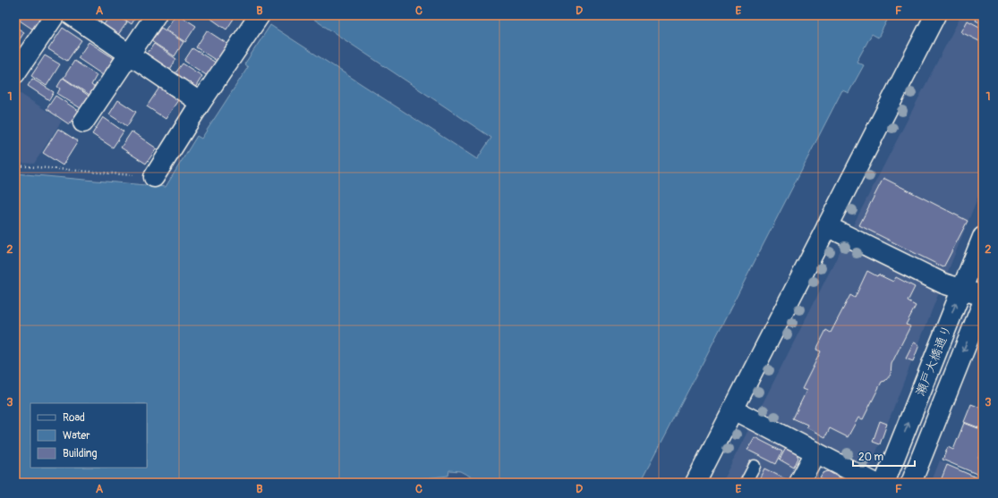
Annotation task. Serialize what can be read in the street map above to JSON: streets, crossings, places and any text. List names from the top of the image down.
{
  "streets": {
    "street": ["瀬戸大橋通り"]
  },
  "legend": ["Road", "Water", "Building"],
  "scale_bar": "20 m",
  "grid": {
    "columns": [
      "A",
      "B",
      "C",
      "D",
      "E",
      "F"
    ],
    "rows": ["1", "2", "3"]
  }
}
